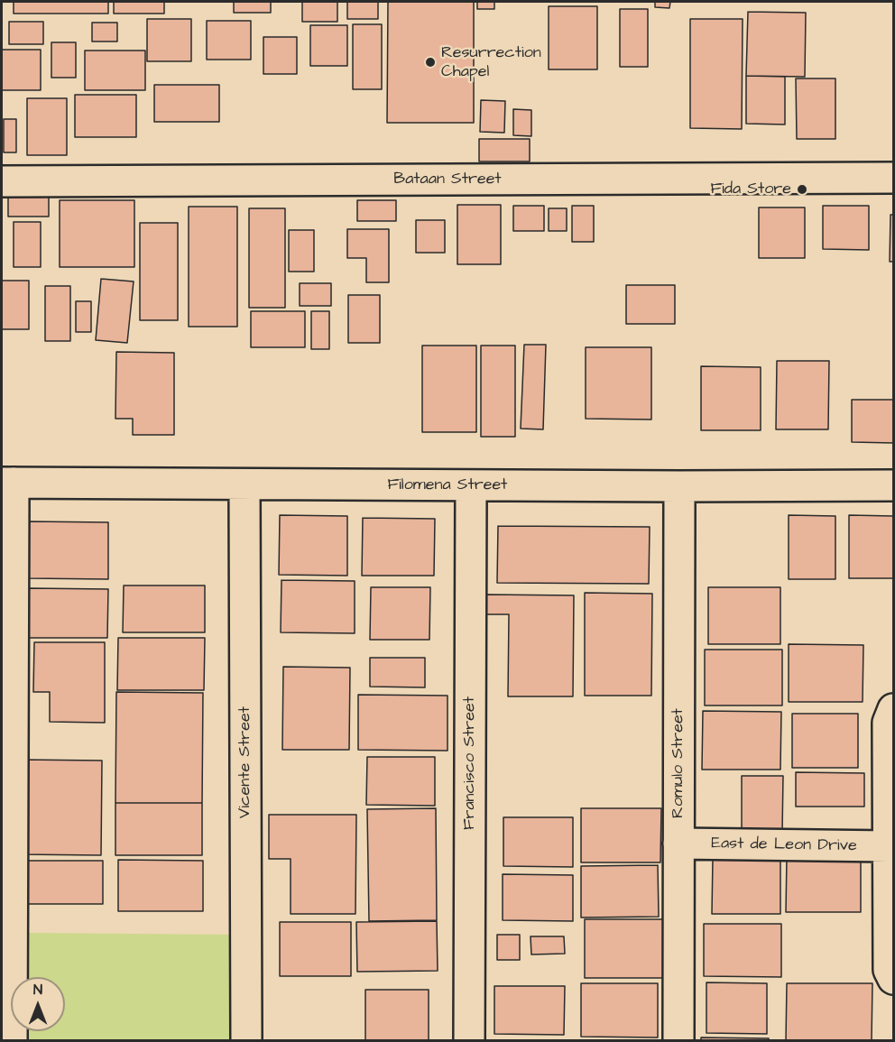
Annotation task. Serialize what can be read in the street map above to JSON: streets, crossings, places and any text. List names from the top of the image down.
{
  "streets": {
    "street": [
      "Bataan Street",
      "Filomena Street",
      "Vicente Street",
      "Francisco Street",
      "Romulo Street",
      "East de Leon Drive"
    ]
  },
  "crossings": [
    ["Filomena Street", "Vicente Street"],
    ["Filomena Street", "Francisco Street"],
    ["Filomena Street", "Romulo Street"],
    ["Romulo Street", "East de Leon Drive"]
  ],
  "places": ["Resurrection Chapel", "Fida Store"],
  "north": "top"
}
